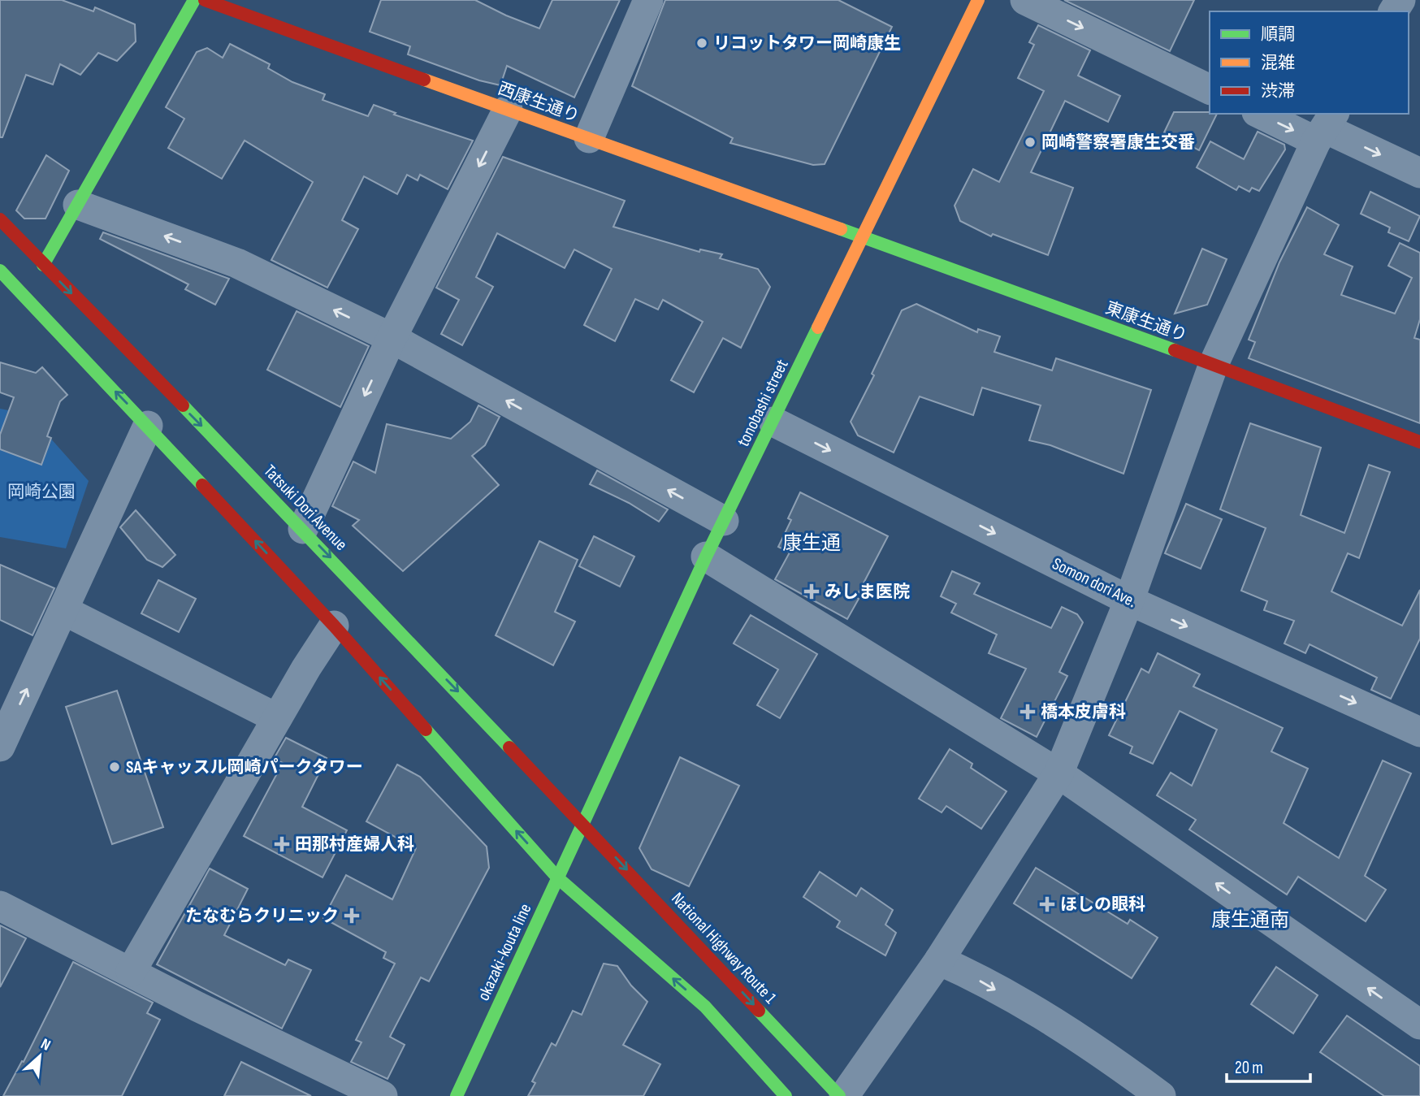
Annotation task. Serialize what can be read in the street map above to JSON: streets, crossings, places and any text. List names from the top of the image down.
{
  "streets": {
    "main road": [
      "西康生通り",
      "東康生通り",
      "tonobashi street",
      "Tatsuki Dori Avenue",
      "National Highway Route 1",
      "okazaki-kouta line"
    ],
    "street": ["Somon dori Ave."]
  },
  "crossings": [
    ["西康生通り", "東康生通り"],
    ["西康生通り", "tonobashi street"],
    ["東康生通り", "tonobashi street"],
    ["tonobashi street", "Tatsuki Dori Avenue"],
    ["tonobashi street", "Somon dori Ave."],
    ["tonobashi street", "National Highway Route 1"],
    ["tonobashi street", "okazaki-kouta line"],
    ["Tatsuki Dori Avenue", "National Highway Route 1"],
    ["Tatsuki Dori Avenue", "okazaki-kouta line"],
    ["National Highway Route 1", "okazaki-kouta line"]
  ],
  "districts": ["康生通", "康生通南"],
  "parks": ["岡崎公園"],
  "places": {
    "other": ["リコットタワー岡崎康生", "岡崎警察署康生交番", "SAキャッスル岡崎パークタワー"],
    "health": [
      "みしま医院",
      "橋本皮膚科",
      "田那村産婦人科",
      "ほしの眼科",
      "たなむらクリニック"
    ]
  },
  "legend": ["順調", "混雑", "渋滞"],
  "scale_bar": "20 m",
  "north": "top right"
}
